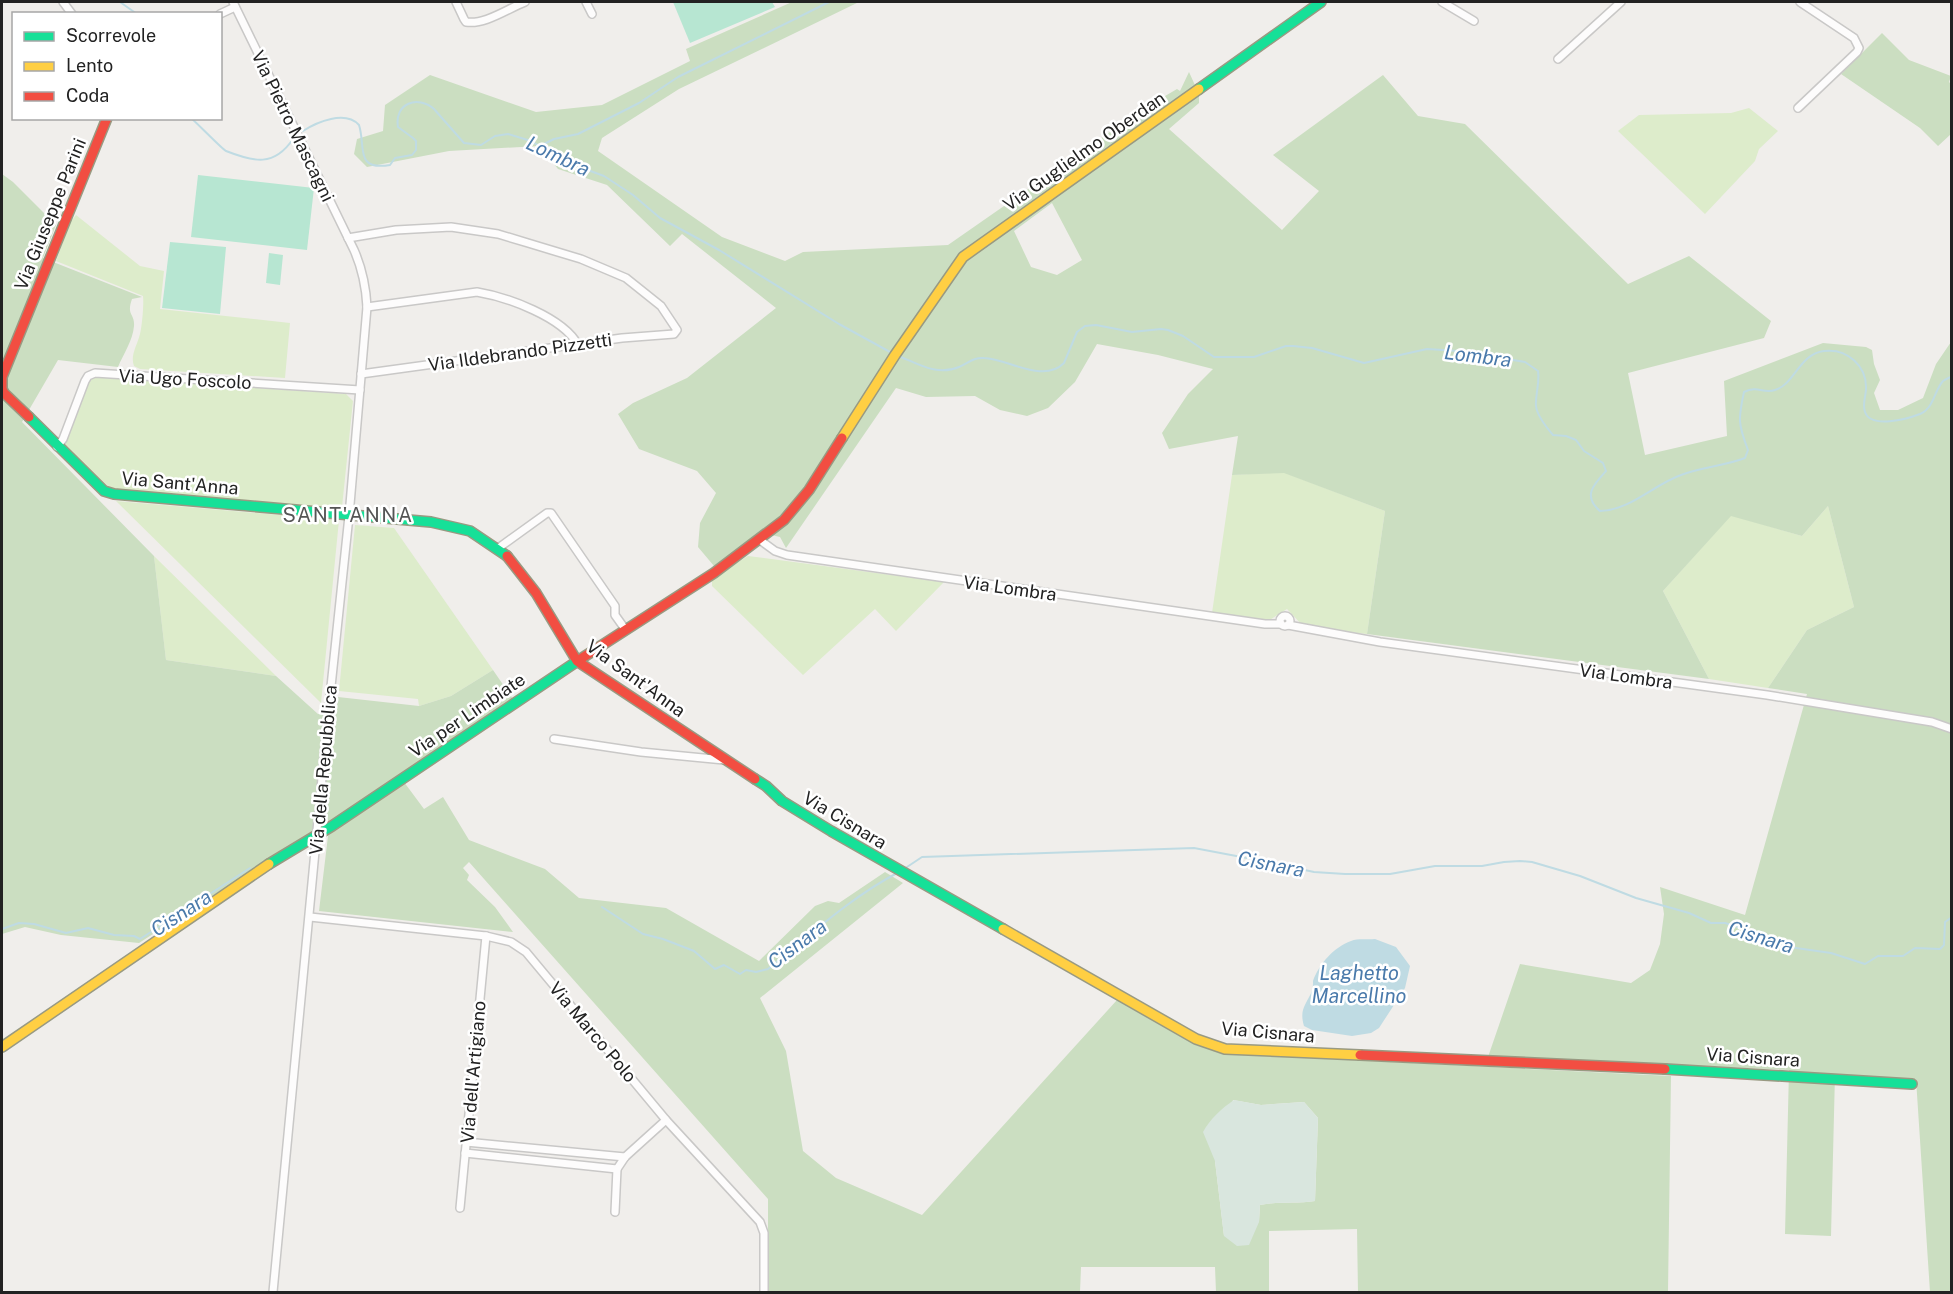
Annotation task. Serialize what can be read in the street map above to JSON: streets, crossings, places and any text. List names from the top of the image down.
{
  "streets": {
    "street": [
      "Via Pietro Mascagni",
      "Via Guglielmo Oberdan",
      "Via Giuseppe Parini",
      "Via Ildebrando Pizzetti",
      "Via Ugo Foscolo",
      "Via Sant'Anna",
      "Via Lombra",
      "Via per Limbiate",
      "Via della Repubblica",
      "Via Cisnara",
      "Via Marco Polo",
      "Via dell'Artigiano"
    ]
  },
  "crossings": [
    ["Via Pietro Mascagni", "Via Ildebrando Pizzetti"],
    ["Via Pietro Mascagni", "Via della Repubblica"],
    ["Via Guglielmo Oberdan", "Via per Limbiate"],
    ["Via Giuseppe Parini", "Via Ugo Foscolo"],
    ["Via Giuseppe Parini", "Via Sant'Anna"],
    ["Via Ildebrando Pizzetti", "Via della Repubblica"],
    ["Via Ugo Foscolo", "Via della Repubblica"],
    ["Via Sant'Anna", "Via per Limbiate"],
    ["Via Sant'Anna", "Via della Repubblica"],
    ["Via Sant'Anna", "Via Cisnara"],
    ["Via Lombra", "Via per Limbiate"],
    ["Via per Limbiate", "Via della Repubblica"],
    ["Via della Repubblica", "Via Marco Polo"],
    ["Via Marco Polo", "Via dell'Artigiano"]
  ],
  "districts": ["SANT'ANNA"],
  "water": ["Lombra", "Cisnara", "Laghetto Marcellino"],
  "legend": ["Scorrevole", "Lento", "Coda"]
}
